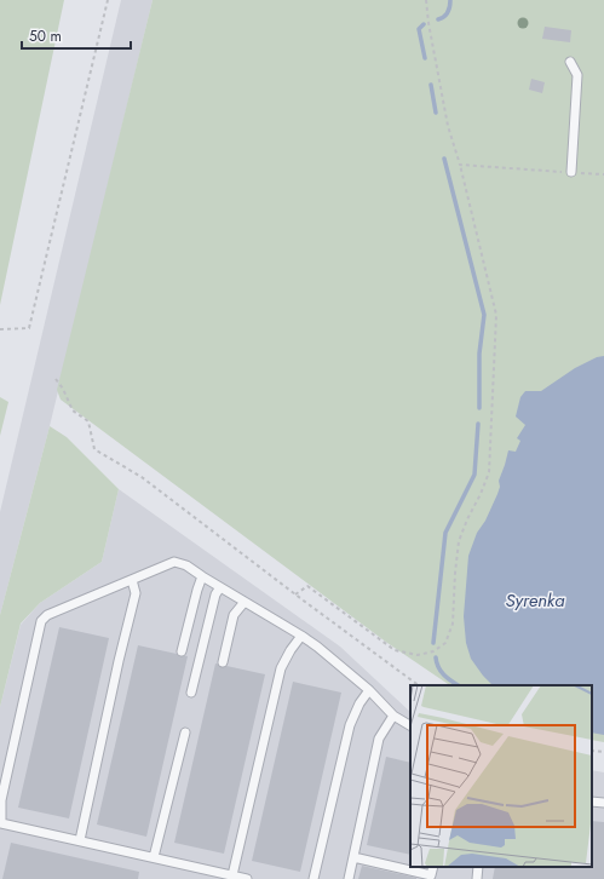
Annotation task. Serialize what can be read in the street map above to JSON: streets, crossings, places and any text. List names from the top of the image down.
{
  "water": ["Syrenka"],
  "scale_bar": "50 m"
}
